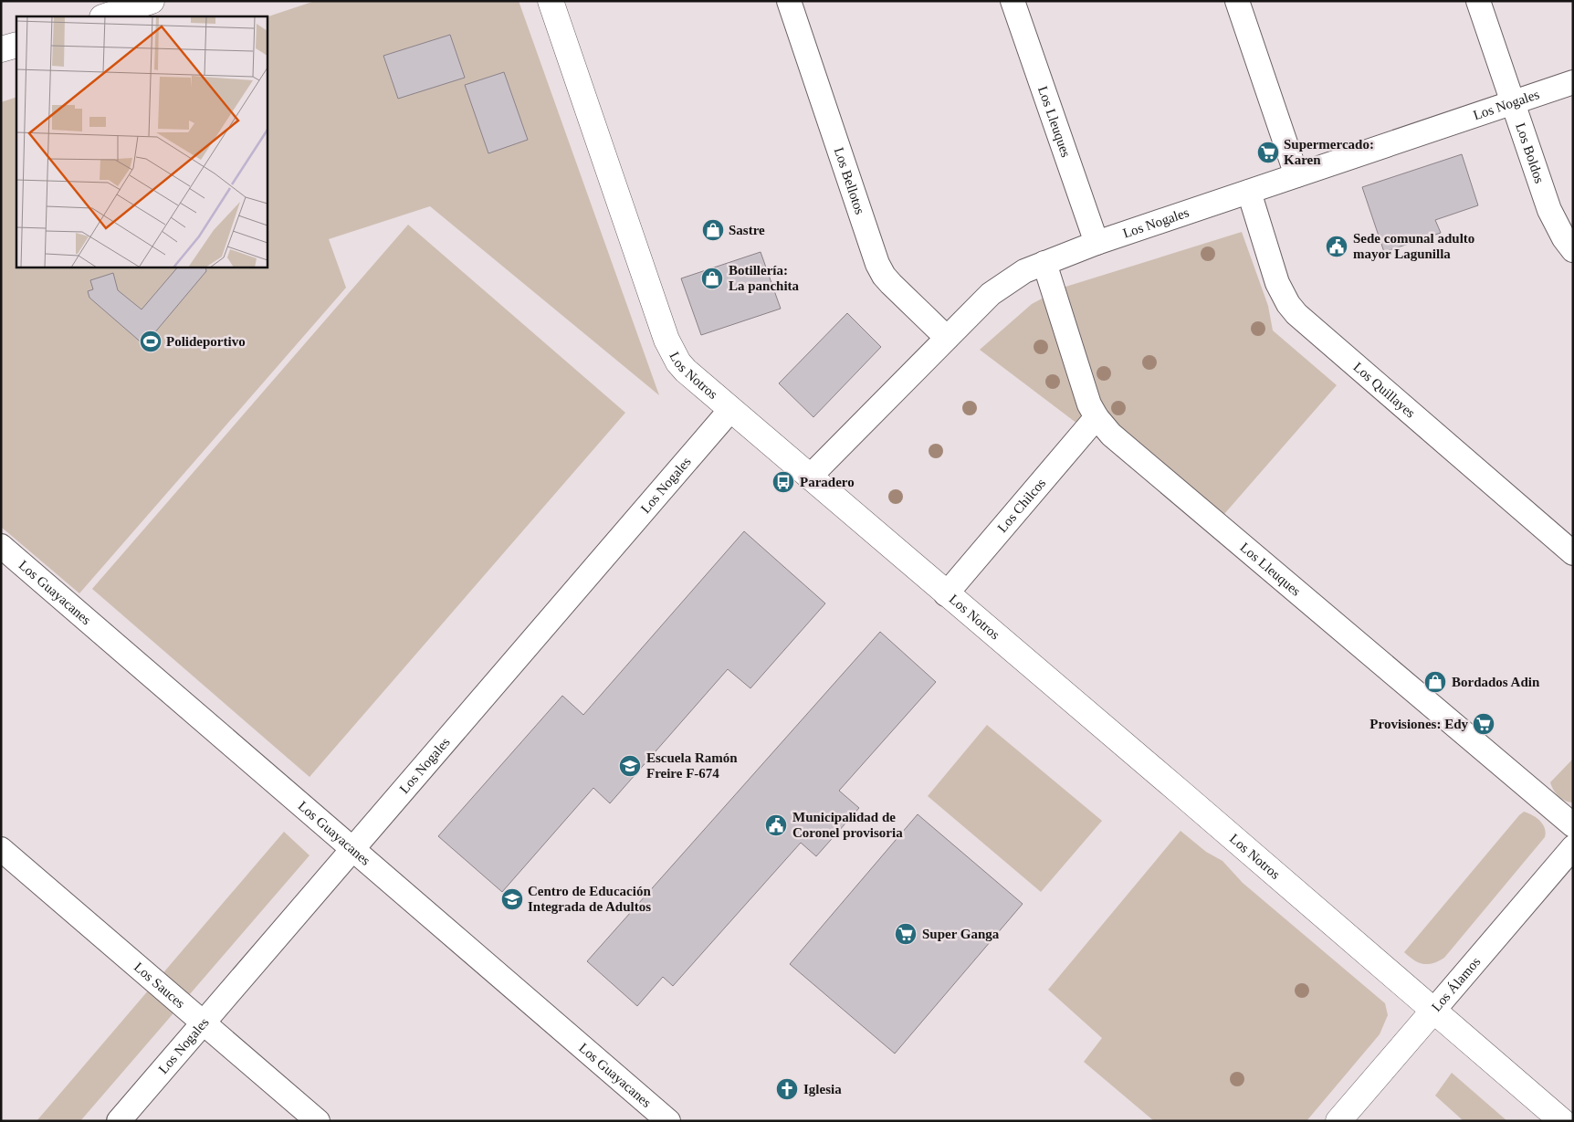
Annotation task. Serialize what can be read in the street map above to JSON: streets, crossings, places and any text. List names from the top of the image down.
{
  "streets": {
    "street": [
      "Los Nogales",
      "Los Lleuques",
      "Los Boldos",
      "Los Bellotos",
      "Los Notros",
      "Los Quillayes",
      "Los Chilcos",
      "Los Guayacanes",
      "Los Álamos",
      "Los Sauces"
    ]
  },
  "crossings": [
    ["Los Nogales", "Los Lleuques"],
    ["Los Nogales", "Los Boldos"],
    ["Los Nogales", "Los Bellotos"],
    ["Los Nogales", "Los Notros"],
    ["Los Nogales", "Los Quillayes"],
    ["Los Nogales", "Los Guayacanes"],
    ["Los Nogales", "Los Sauces"],
    ["Los Lleuques", "Los Chilcos"],
    ["Los Notros", "Los Chilcos"],
    ["Los Notros", "Los Álamos"]
  ],
  "places": {
    "supermarket": ["Supermercado: Karen", "Provisiones: Edy", "Super Ganga"],
    "shop": ["Sastre", "Botillería: La panchita", "Bordados Adin"],
    "public building": ["Sede comunal adulto mayor Lagunilla", "Municipalidad de Coronel provisoria"],
    "sports": ["Polideportivo"],
    "bus stop": ["Paradero"],
    "school or university": ["Escuela Ramón Freire F-674", "Centro de Educación Integrada de Adultos"],
    "church": ["Iglesia"]
  }
}
